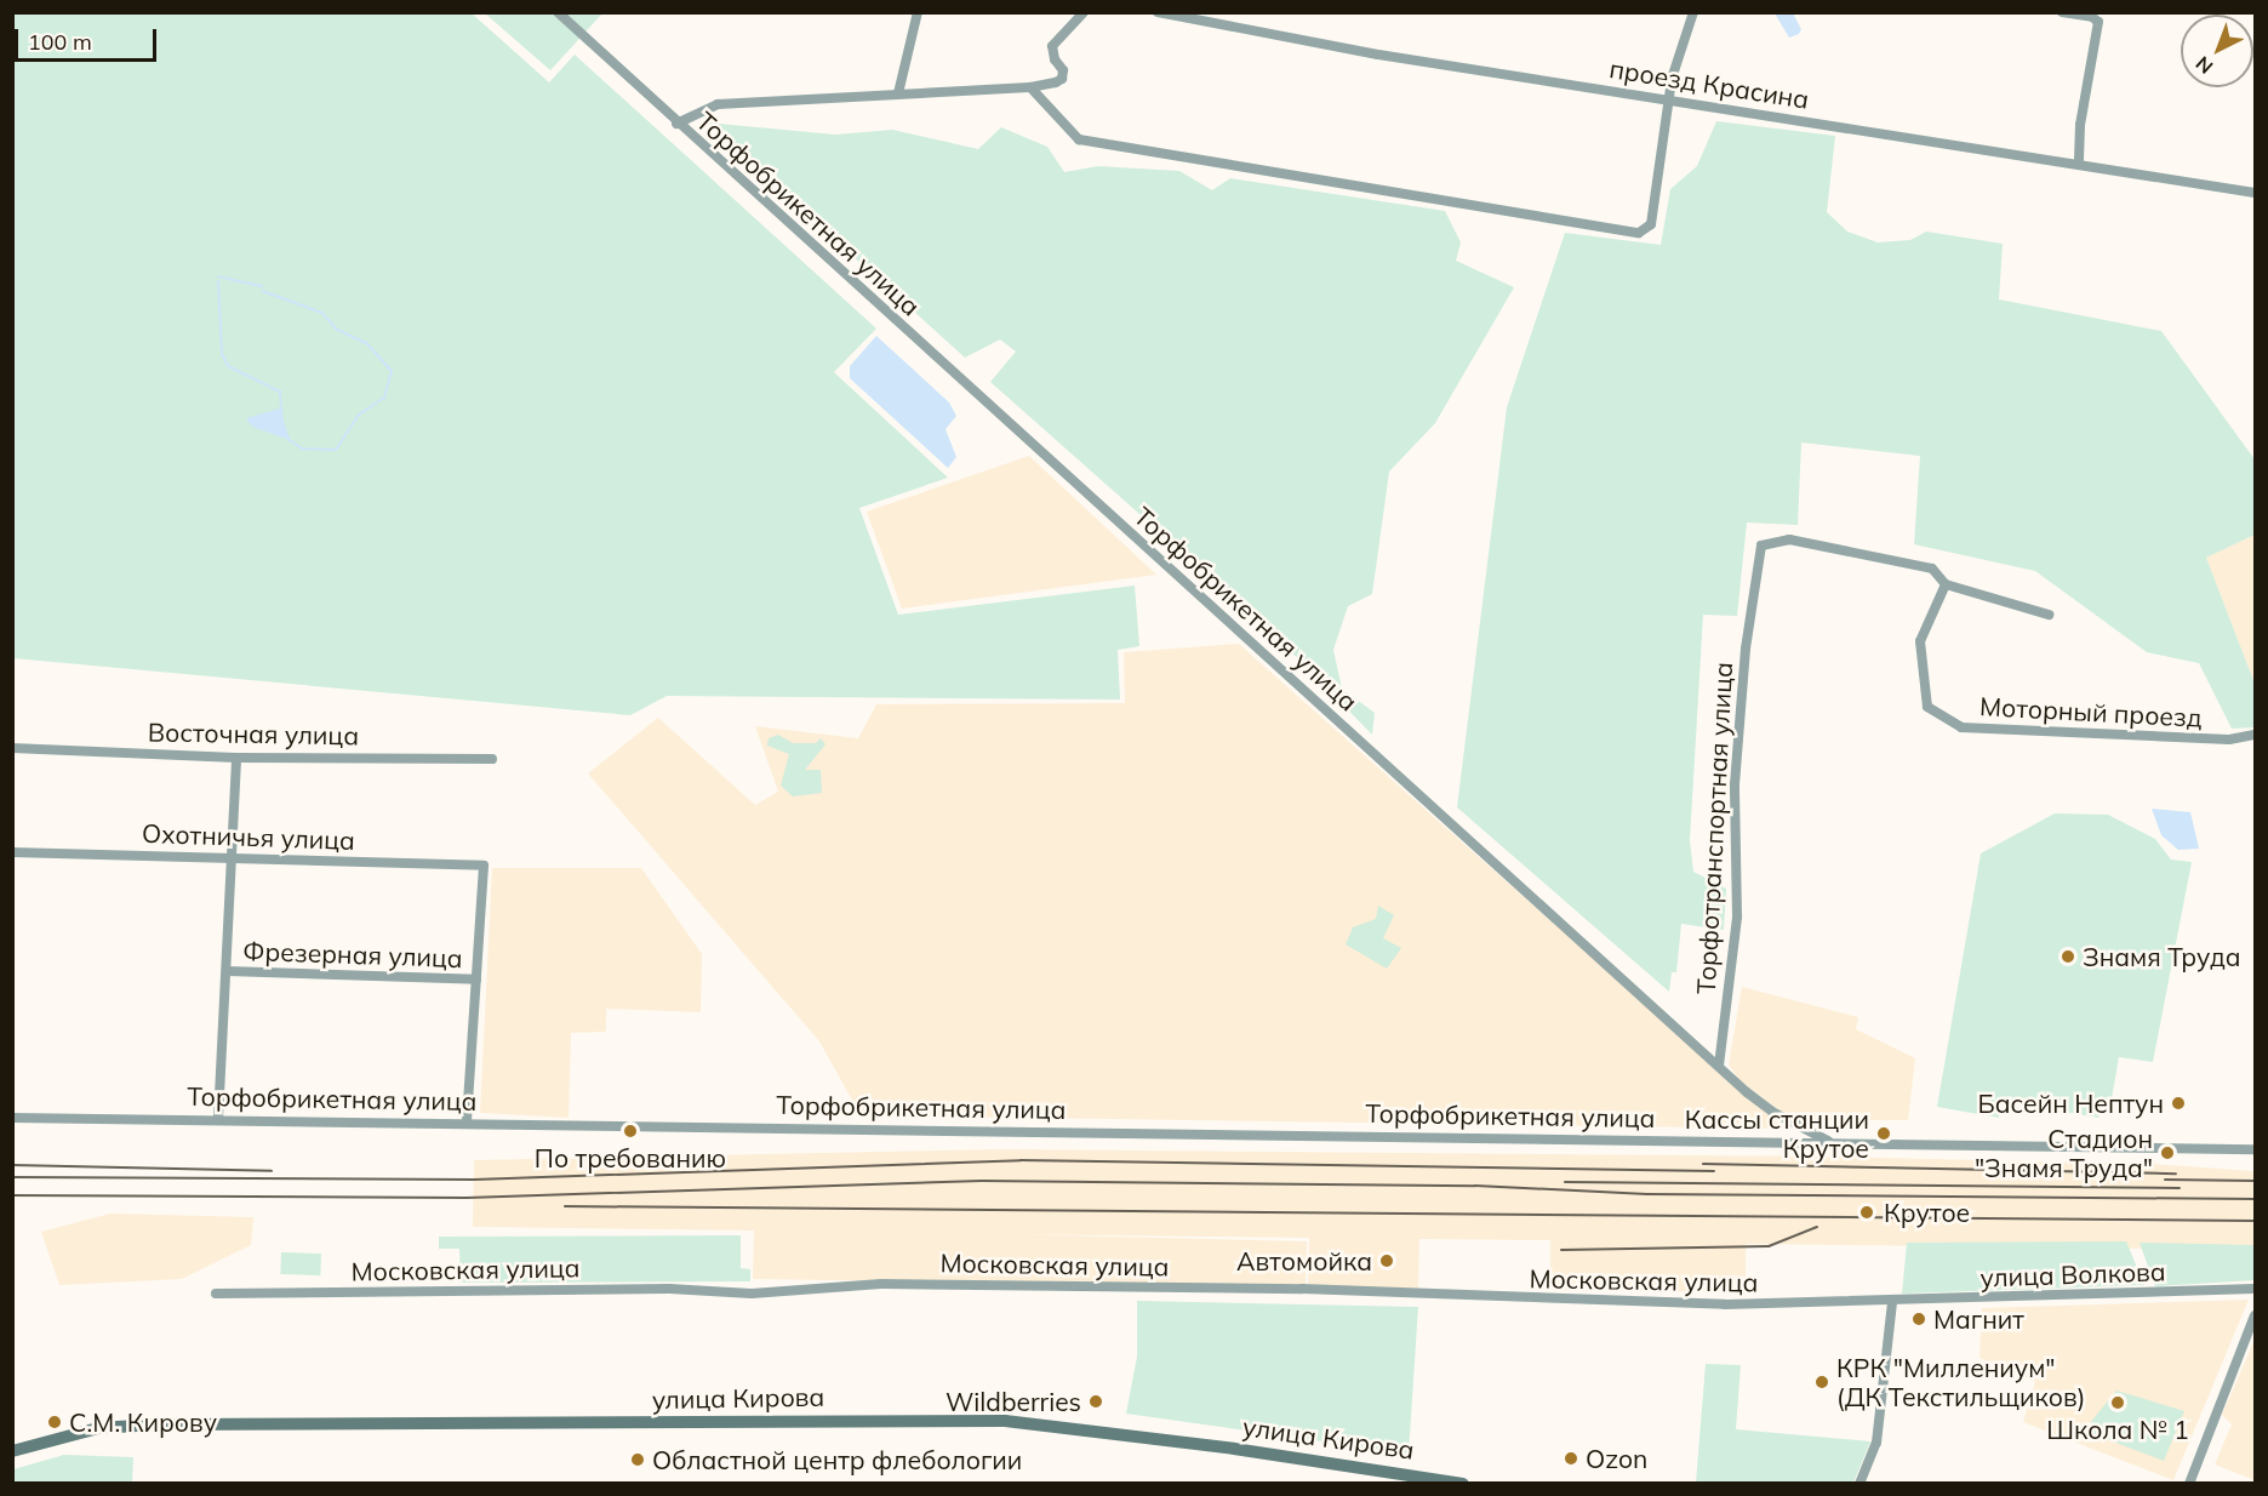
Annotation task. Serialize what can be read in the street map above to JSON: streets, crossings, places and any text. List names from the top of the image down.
{
  "streets": {
    "street": [
      "проезд Красина",
      "Торфобрикетная улица",
      "Моторный проезд",
      "Восточная улица",
      "Торфотранспортная улица",
      "Охотничья улица",
      "Фрезерная улица",
      "Московская улица",
      "улица Волкова",
      "улица Кирова"
    ]
  },
  "crossings": [
    ["Торфобрикетная улица", "Торфотранспортная улица"],
    ["Моторный проезд", "Торфотранспортная улица"],
    ["Охотничья улица", "Фрезерная улица"],
    ["Московская улица", "улица Волкова"]
  ],
  "places": [
    "Знамя Труда",
    "Басейн Нептун",
    "По требованию",
    "Кассы станции Крутое",
    "Стадион \"Знамя Труда\"",
    "Крутое",
    "Автомойка",
    "Магнит",
    "КРК \"Миллениум\" (ДК Текстильщиков)",
    "Wildberries",
    "Школа № 1",
    "С.М. Кирову",
    "Ozon",
    "Областной центр флебологии"
  ],
  "scale_bar": "100 m",
  "north": "bottom left"
}
